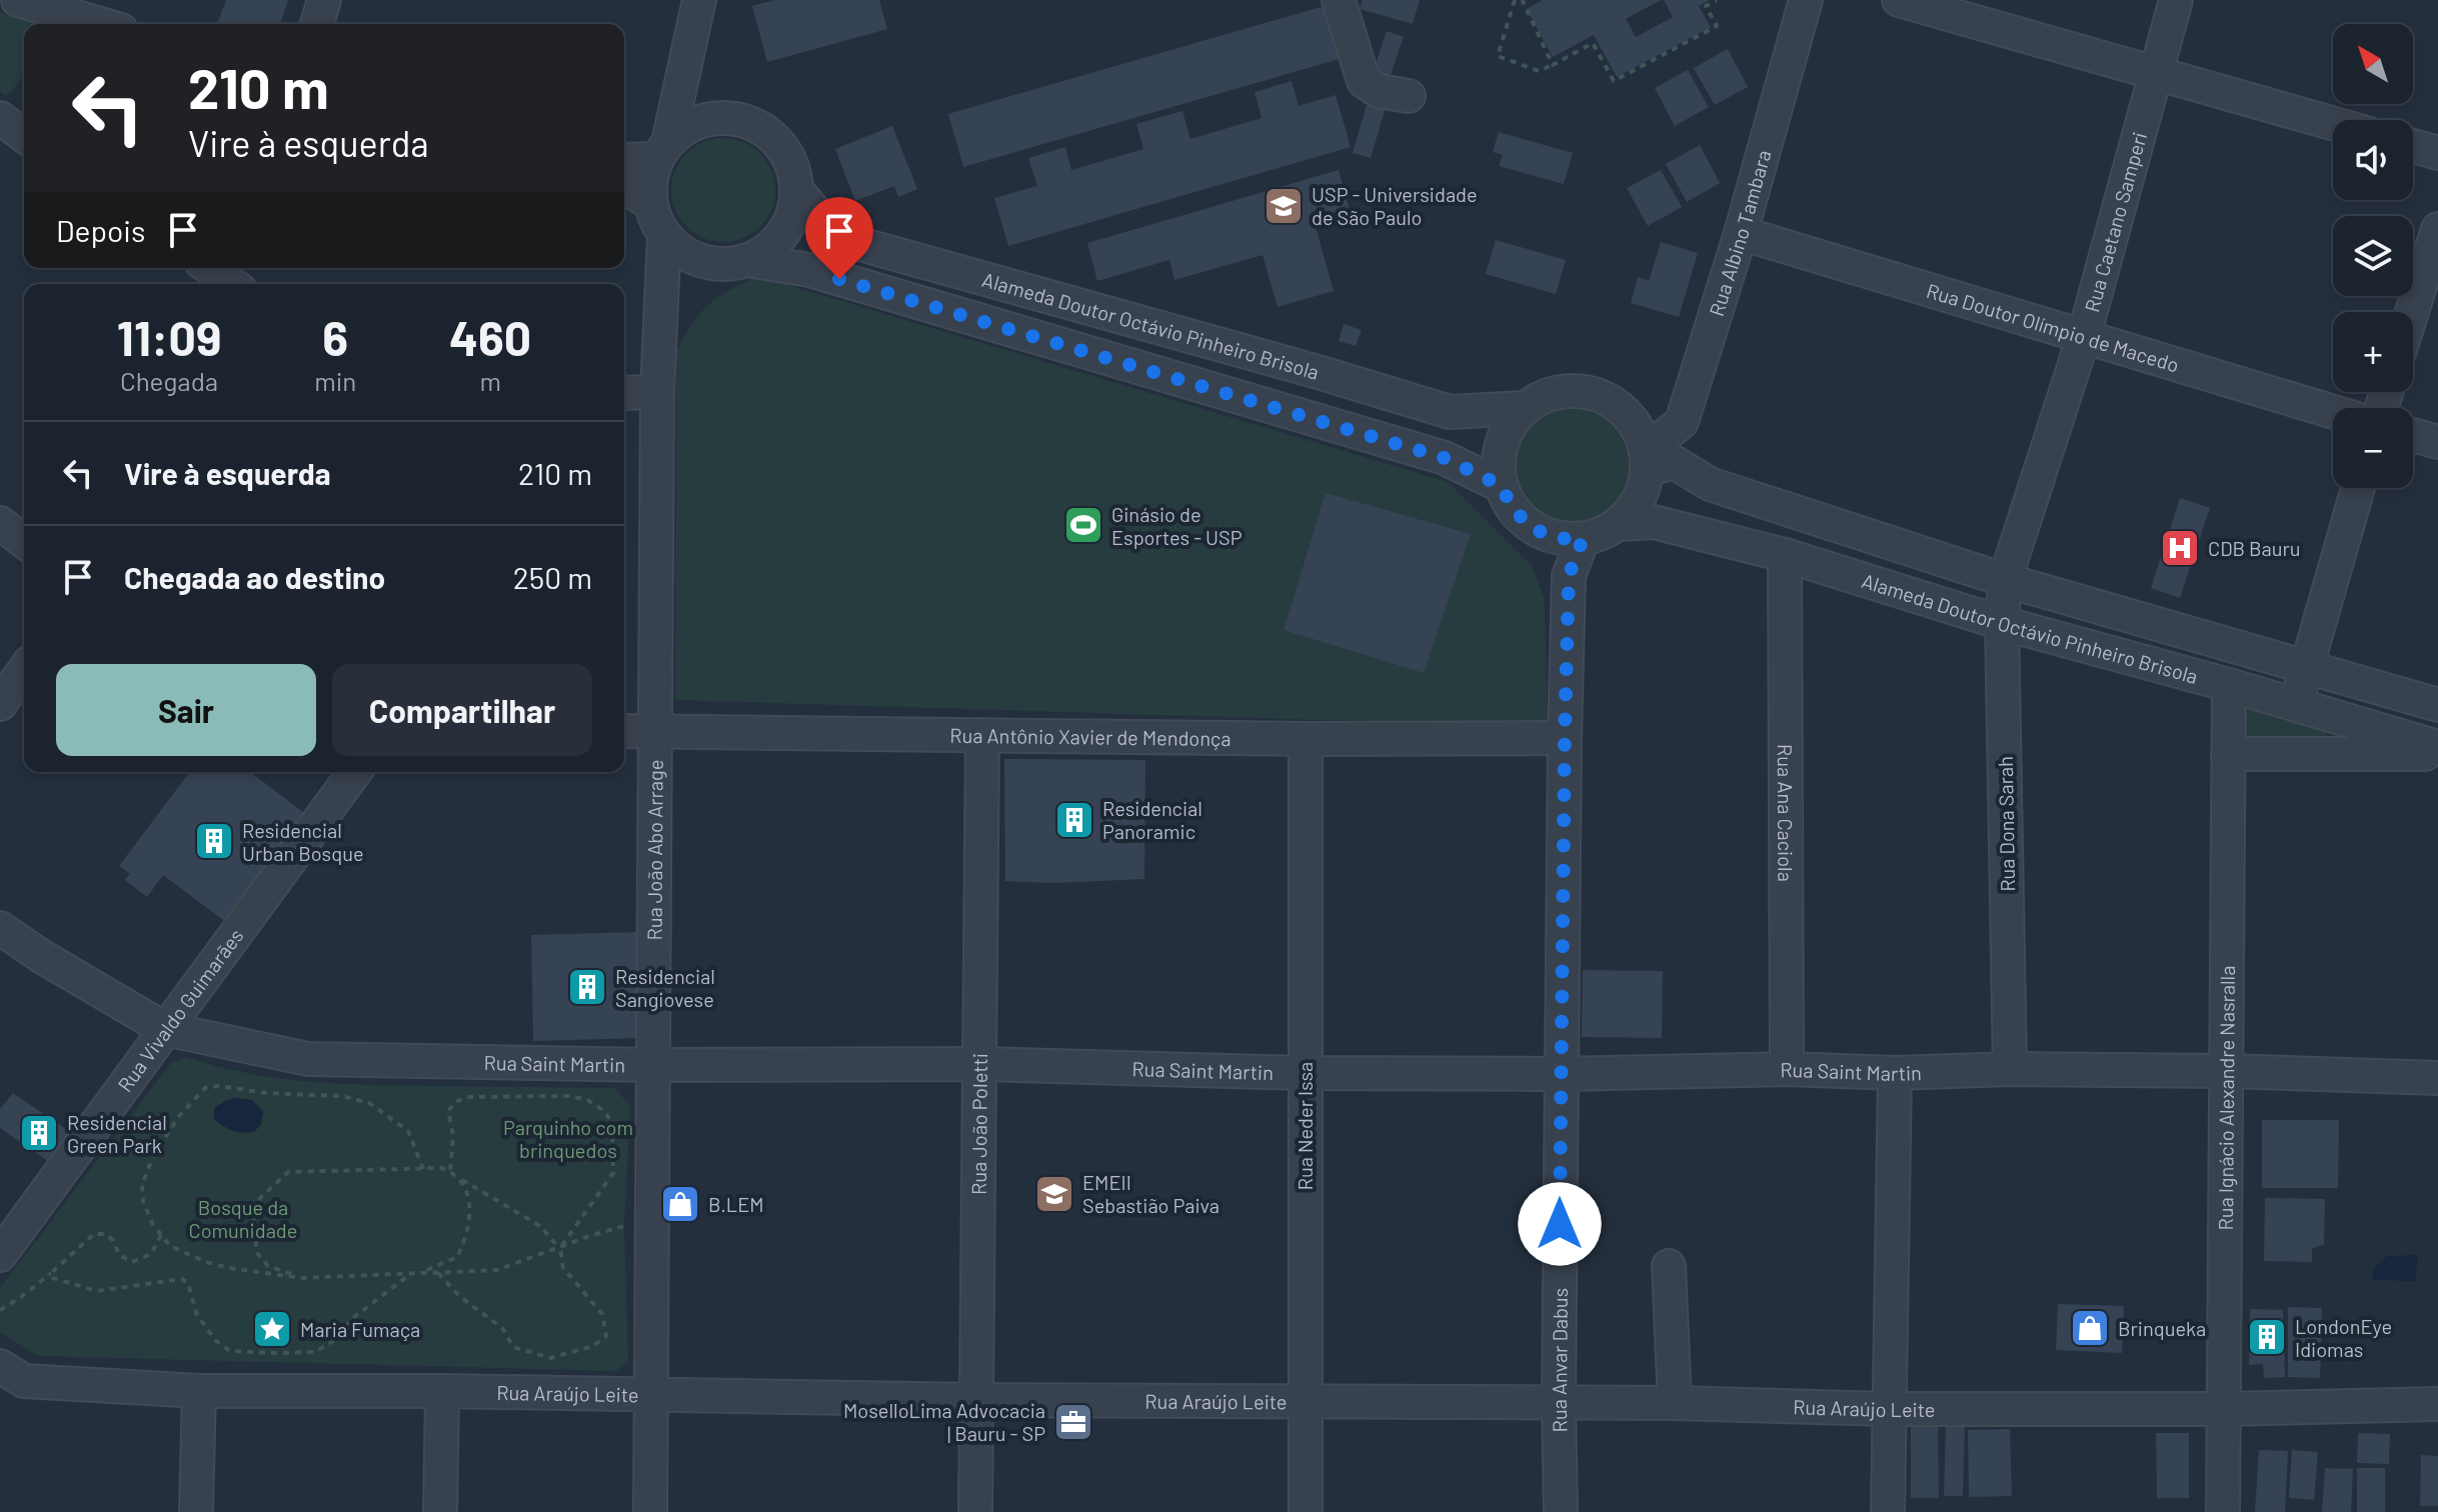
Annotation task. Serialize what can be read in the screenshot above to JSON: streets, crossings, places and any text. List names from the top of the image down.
{
  "streets": {
    "street": [
      "Rua Caetano Samperi",
      "Rua Albino Tambara",
      "Alameda Doutor Octávio Pinheiro Brisola",
      "Rua Doutor Olímpio de Macedo",
      "Rua Antônio Xavier de Mendonça",
      "Rua Ana Caciola",
      "Rua Dona Sarah",
      "Rua João Abo Arrage",
      "Rua Vivaldo Guimarães",
      "Rua Saint Martin",
      "Rua Ignácio Alexandre Nasralla",
      "Rua João Poletti",
      "Rua Neder Issa",
      "Rua Anvar Dabus",
      "Rua Araújo Leite"
    ]
  },
  "crossings": [
    ["Rua Caetano Samperi", "Alameda Doutor Octávio Pinheiro Brisola"],
    ["Rua Caetano Samperi", "Rua Doutor Olímpio de Macedo"],
    ["Rua Caetano Samperi", "Rua Dona Sarah"],
    ["Rua Albino Tambara", "Alameda Doutor Octávio Pinheiro Brisola"],
    ["Rua Albino Tambara", "Rua Doutor Olímpio de Macedo"],
    ["Rua Albino Tambara", "Rua Anvar Dabus"],
    ["Alameda Doutor Octávio Pinheiro Brisola", "Rua Ana Caciola"],
    ["Alameda Doutor Octávio Pinheiro Brisola", "Rua Dona Sarah"],
    ["Alameda Doutor Octávio Pinheiro Brisola", "Rua João Abo Arrage"],
    ["Alameda Doutor Octávio Pinheiro Brisola", "Rua Ignácio Alexandre Nasralla"],
    ["Alameda Doutor Octávio Pinheiro Brisola", "Rua Anvar Dabus"],
    ["Rua Antônio Xavier de Mendonça", "Rua João Abo Arrage"],
    ["Rua Antônio Xavier de Mendonça", "Rua João Poletti"],
    ["Rua Antônio Xavier de Mendonça", "Rua Neder Issa"],
    ["Rua Antônio Xavier de Mendonça", "Rua Anvar Dabus"],
    ["Rua Ana Caciola", "Rua Saint Martin"],
    ["Rua Dona Sarah", "Rua Saint Martin"],
    ["Rua João Abo Arrage", "Rua Saint Martin"],
    ["Rua João Abo Arrage", "Rua Araújo Leite"],
    ["Rua Vivaldo Guimarães", "Rua Saint Martin"],
    ["Rua Saint Martin", "Rua Ignácio Alexandre Nasralla"],
    ["Rua Saint Martin", "Rua João Poletti"],
    ["Rua Saint Martin", "Rua Neder Issa"],
    ["Rua Saint Martin", "Rua Anvar Dabus"],
    ["Rua Ignácio Alexandre Nasralla", "Rua Araújo Leite"],
    ["Rua João Poletti", "Rua Araújo Leite"],
    ["Rua Neder Issa", "Rua Araújo Leite"],
    ["Rua Anvar Dabus", "Rua Araújo Leite"]
  ],
  "parks": ["Parquinho com brinquedos", "Bosque da Comunidade"],
  "places": {
    "school or university": ["USP - Universidade de São Paulo", "EMEII Sebastião Paiva"],
    "sports": ["Ginásio de Esportes - USP"],
    "hospital": ["CDB Bauru"],
    "building": [
      "Residencial Panoramic",
      "Residencial Urban Bosque",
      "Residencial Sangiovese",
      "Residencial Green Park",
      "LondonEye Idiomas"
    ],
    "shop": ["B.LEM", "Brinqueka"],
    "place": ["Maria Fumaça"],
    "office": ["MoselloLima Advocacia | Bauru - SP"]
  },
  "north": "top left",
  "page": {
    "map_buttons": ["+", "−"],
    "turn": ["210 m", "Vire à esquerda"],
    "then": "Depois",
    "eta": [
      "11:09",
      "Chegada",
      "6",
      "min",
      "460",
      "m"
    ],
    "list": [
      {
        "name": "Vire à esquerda",
        "value": "210 m"
      },
      {
        "name": "Chegada ao destino",
        "value": "250 m"
      }
    ],
    "buttons": ["Sair", "Compartilhar"]
  }
}
